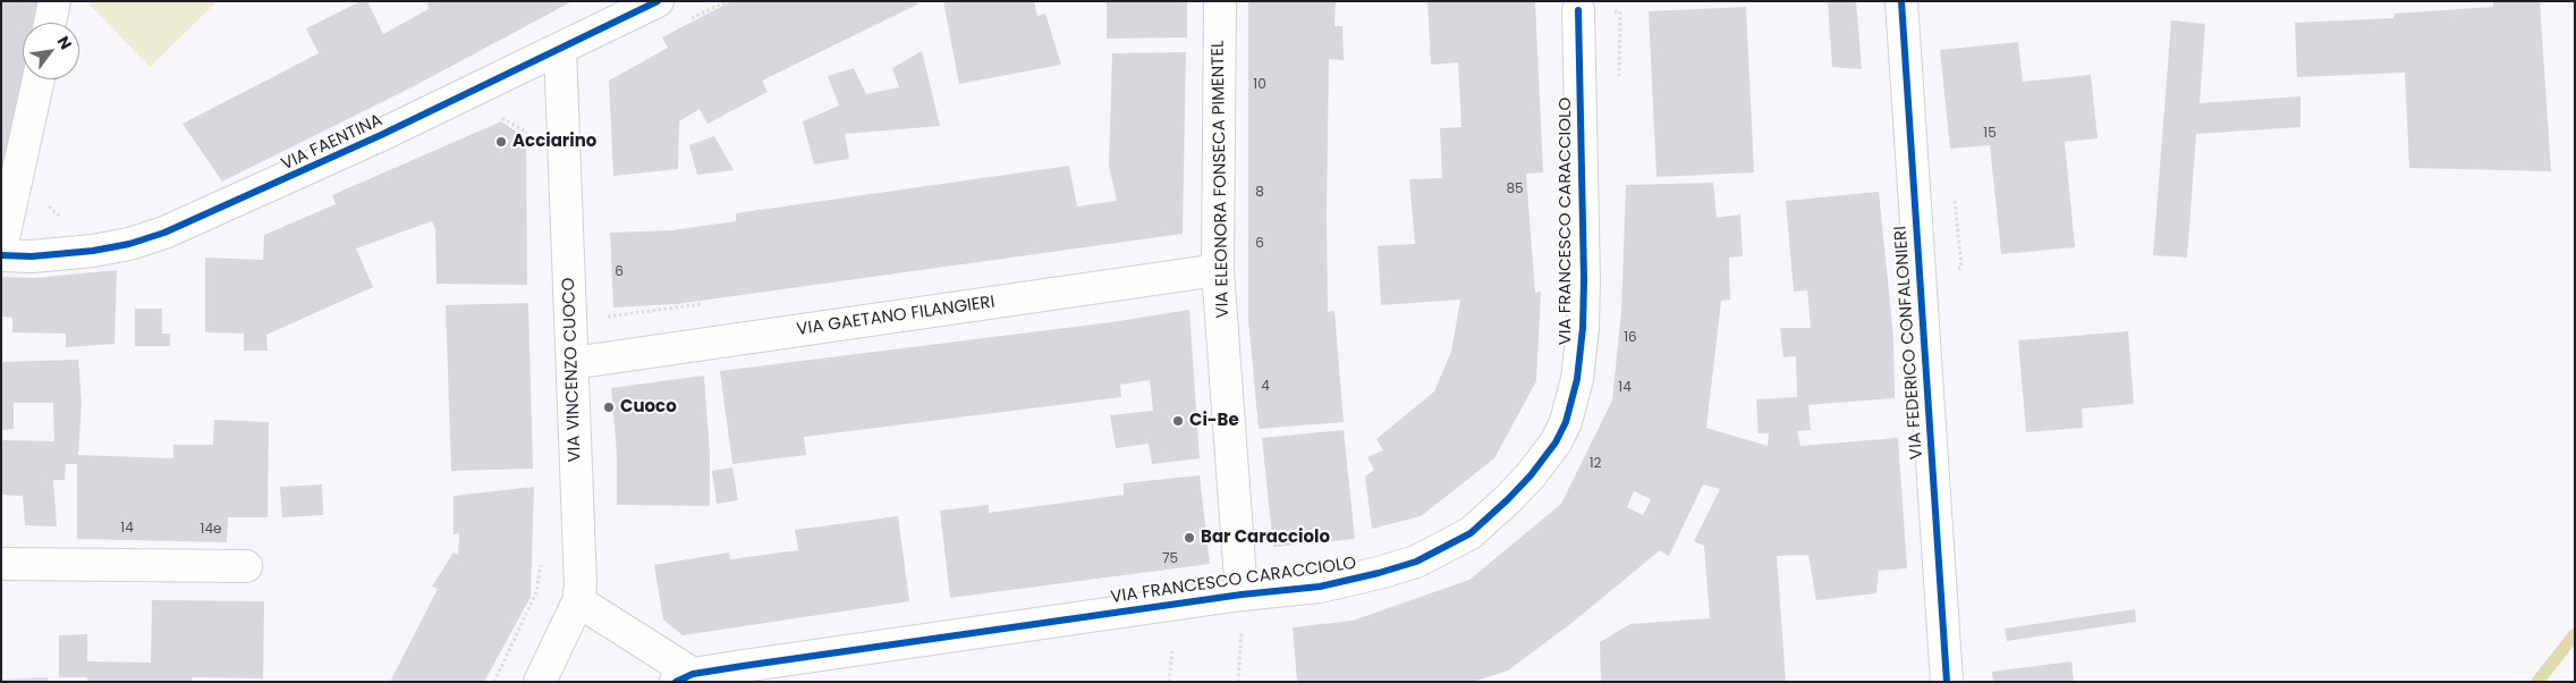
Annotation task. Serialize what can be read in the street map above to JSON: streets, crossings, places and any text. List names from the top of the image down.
{
  "streets": {
    "street": [
      "VIA FAENTINA",
      "VIA ELEONORA FONSECA PIMENTEL",
      "VIA FRANCESCO CARACCIOLO",
      "VIA GAETANO FILANGIERI",
      "VIA FEDERICO CONFALONIERI",
      "VIA VINCENZO CUOCO"
    ]
  },
  "crossings": [
    ["VIA FAENTINA", "VIA VINCENZO CUOCO"],
    ["VIA ELEONORA FONSECA PIMENTEL", "VIA FRANCESCO CARACCIOLO"],
    ["VIA ELEONORA FONSECA PIMENTEL", "VIA GAETANO FILANGIERI"],
    ["VIA FRANCESCO CARACCIOLO", "VIA VINCENZO CUOCO"],
    ["VIA GAETANO FILANGIERI", "VIA VINCENZO CUOCO"]
  ],
  "places": [
    "Acciarino",
    "Cuoco",
    "Ci-Be",
    "Bar Caracciolo"
  ],
  "house_numbers": [
    "10",
    "15",
    "85",
    "8",
    "6",
    "6",
    "16",
    "4",
    "14",
    "12",
    "14",
    "14e",
    "75"
  ],
  "north": "top right"
}
